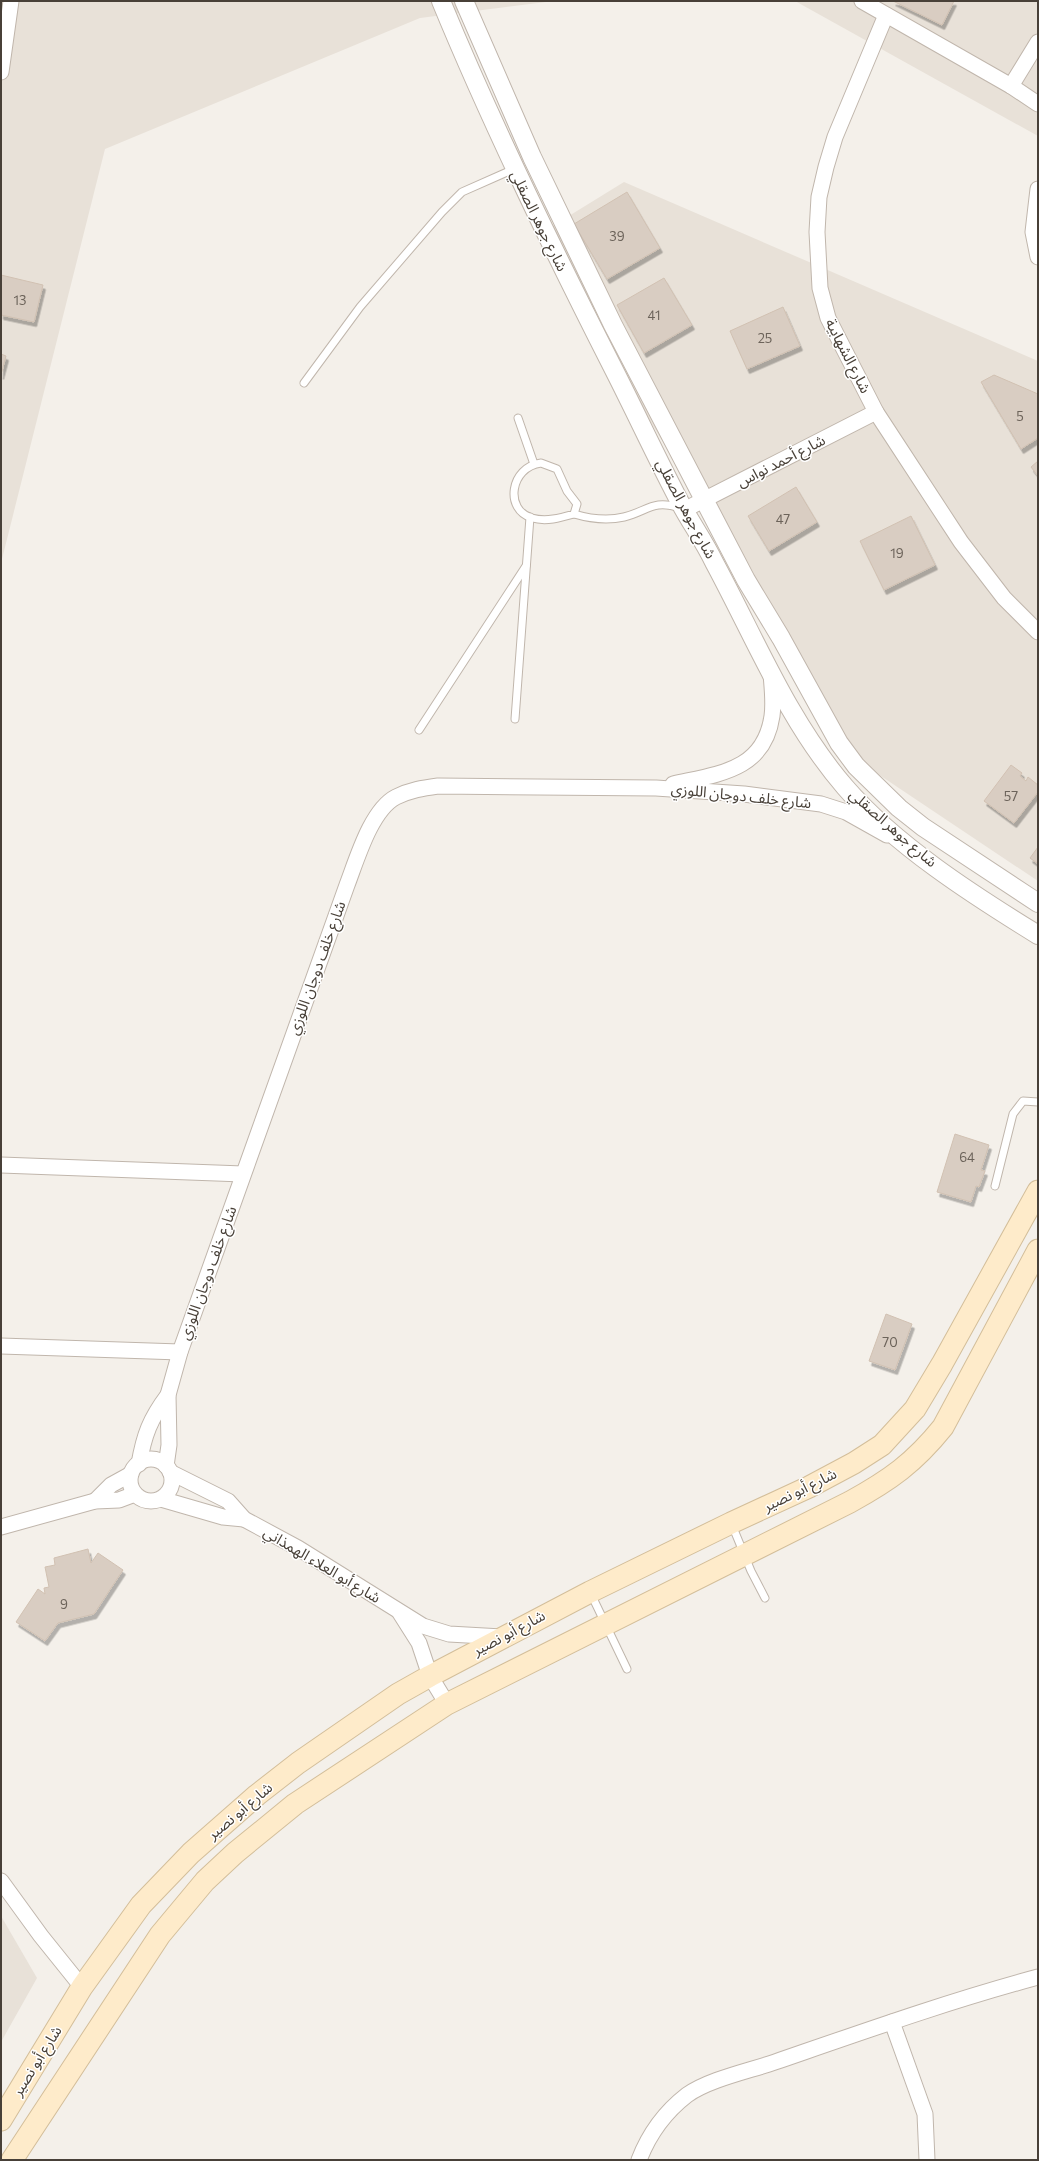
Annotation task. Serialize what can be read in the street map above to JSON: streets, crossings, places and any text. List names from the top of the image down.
{
  "streets": {
    "main road": ["شارع أبو نصير"],
    "street": [
      "شارع جوهر الصقلي",
      "شارع الشهابية",
      "شارع أحمد نواس",
      "شارع خلف دوجان اللوزي",
      "شارع أبو العلاء الهمذاني"
    ]
  },
  "crossings": [
    ["شارع جوهر الصقلي", "شارع أحمد نواس"],
    ["شارع جوهر الصقلي", "شارع خلف دوجان اللوزي"],
    ["شارع الشهابية", "شارع أحمد نواس"],
    ["شارع خلف دوجان اللوزي", "شارع أبو العلاء الهمذاني"],
    ["شارع أبو نصير", "شارع أبو العلاء الهمذاني"]
  ],
  "house_numbers": [
    "39",
    "13",
    "41",
    "25",
    "5",
    "47",
    "19",
    "57",
    "64",
    "70",
    "9"
  ]
}
